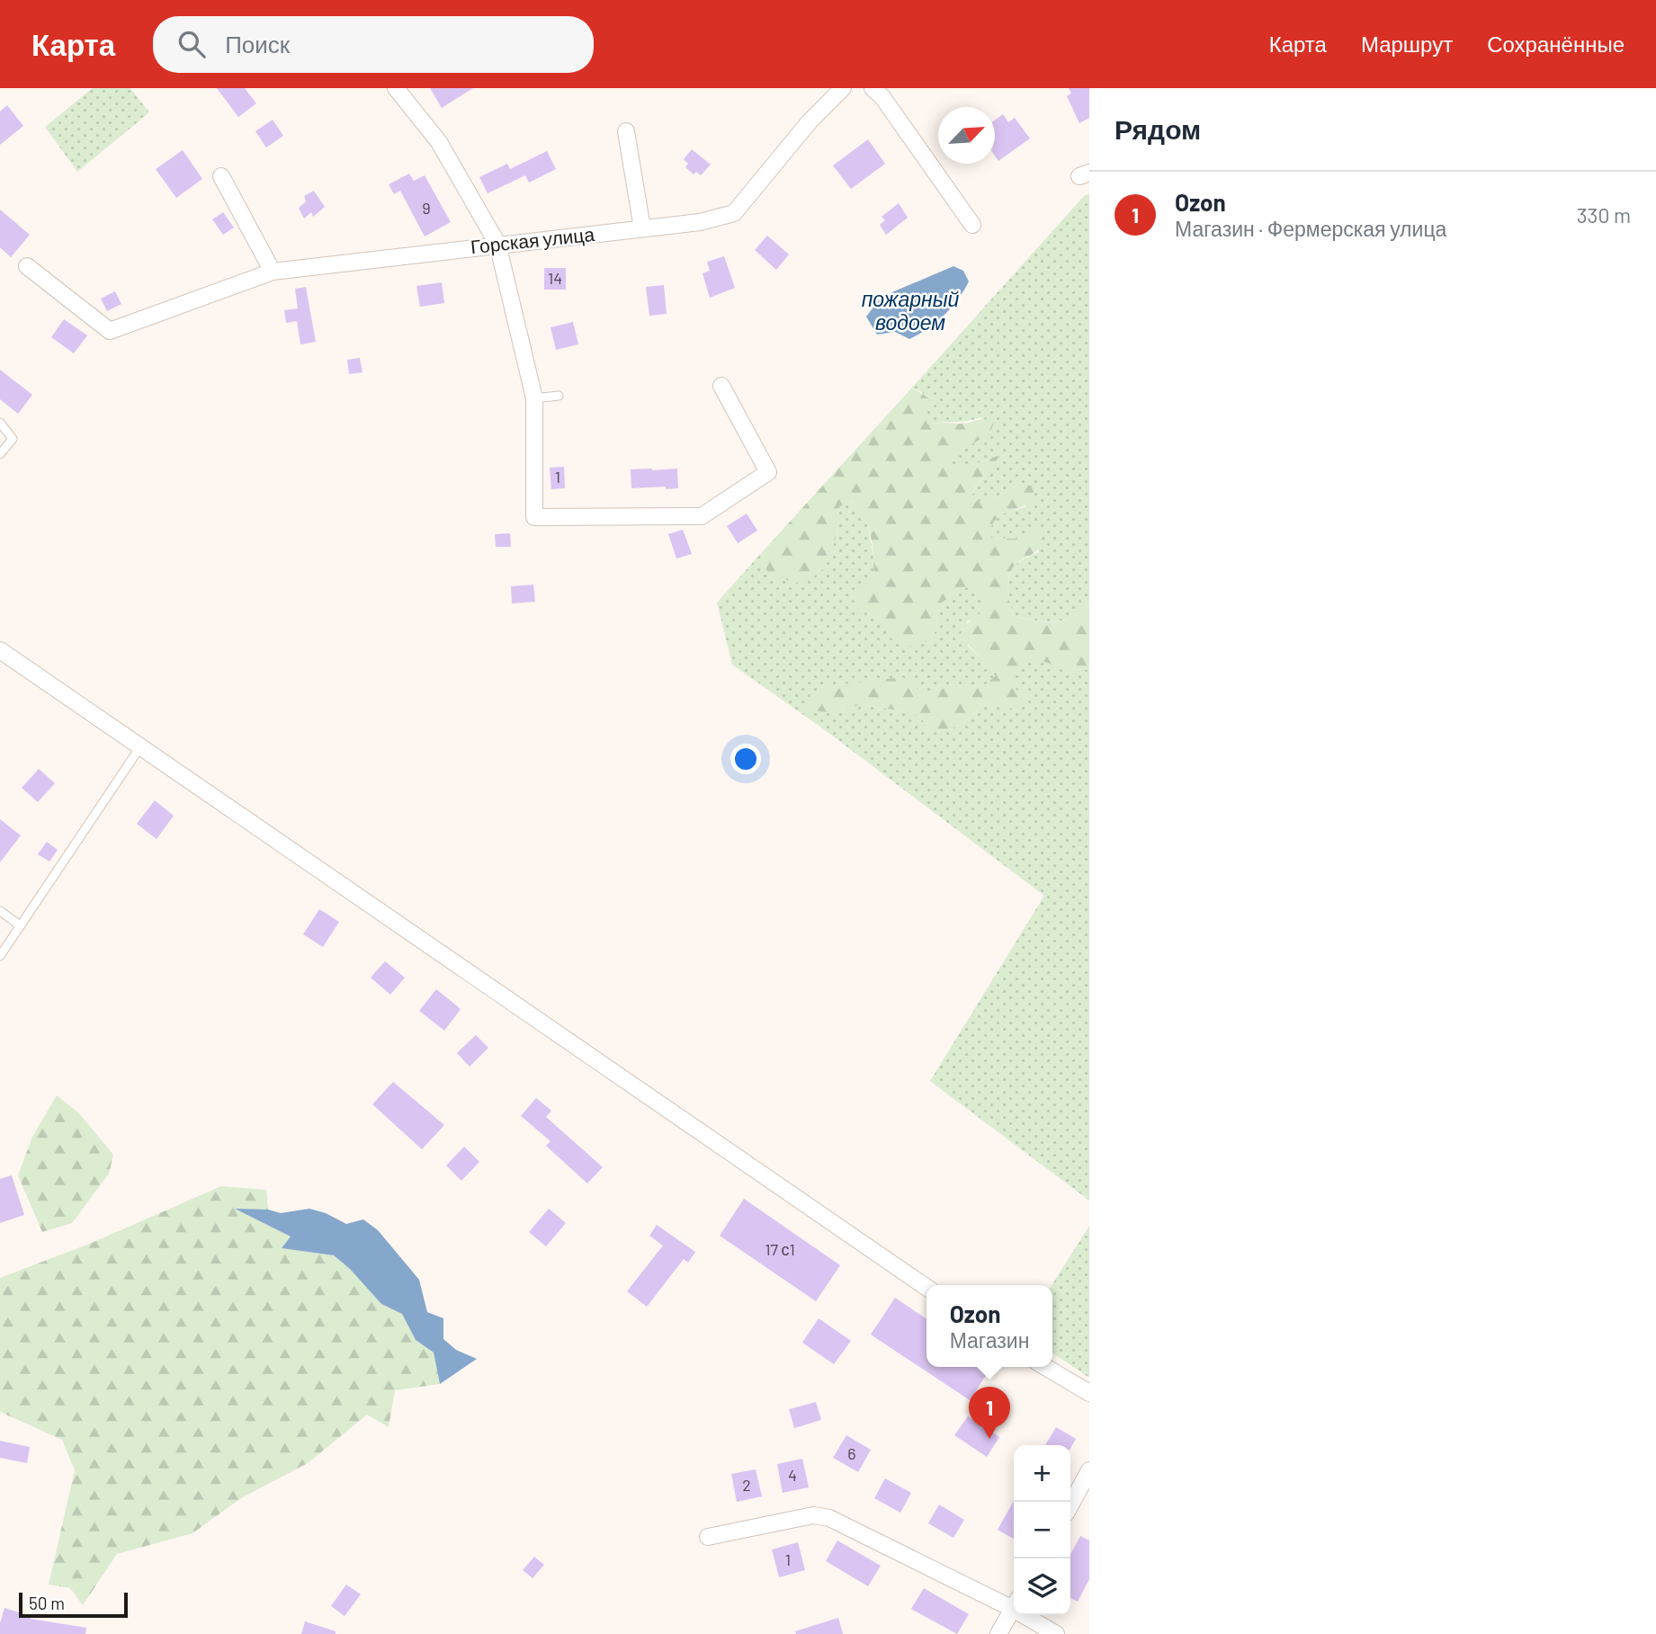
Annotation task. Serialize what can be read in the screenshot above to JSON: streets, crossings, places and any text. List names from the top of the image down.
{
  "streets": {
    "street": ["Горская улица"]
  },
  "water": ["пожарный водоем"],
  "house_numbers": [
    "9",
    "14",
    "1",
    "17 с1",
    "6",
    "4",
    "2",
    "1"
  ],
  "scale_bar": "50 m",
  "north": "top right",
  "page": {
    "header": "Карта",
    "search": "Поиск",
    "nav": ["Карта", "Маршрут", "Сохранённые"],
    "heading": "Рядом",
    "list": [
      {
        "mark": "1",
        "name": "Ozon",
        "note": "Магазин · Фермерская улица",
        "value": "330 m"
      }
    ],
    "popup": ["Ozon", "Магазин"],
    "pins": "1",
    "map_buttons": ["+", "−"],
    "scale": "50 m"
  }
}
